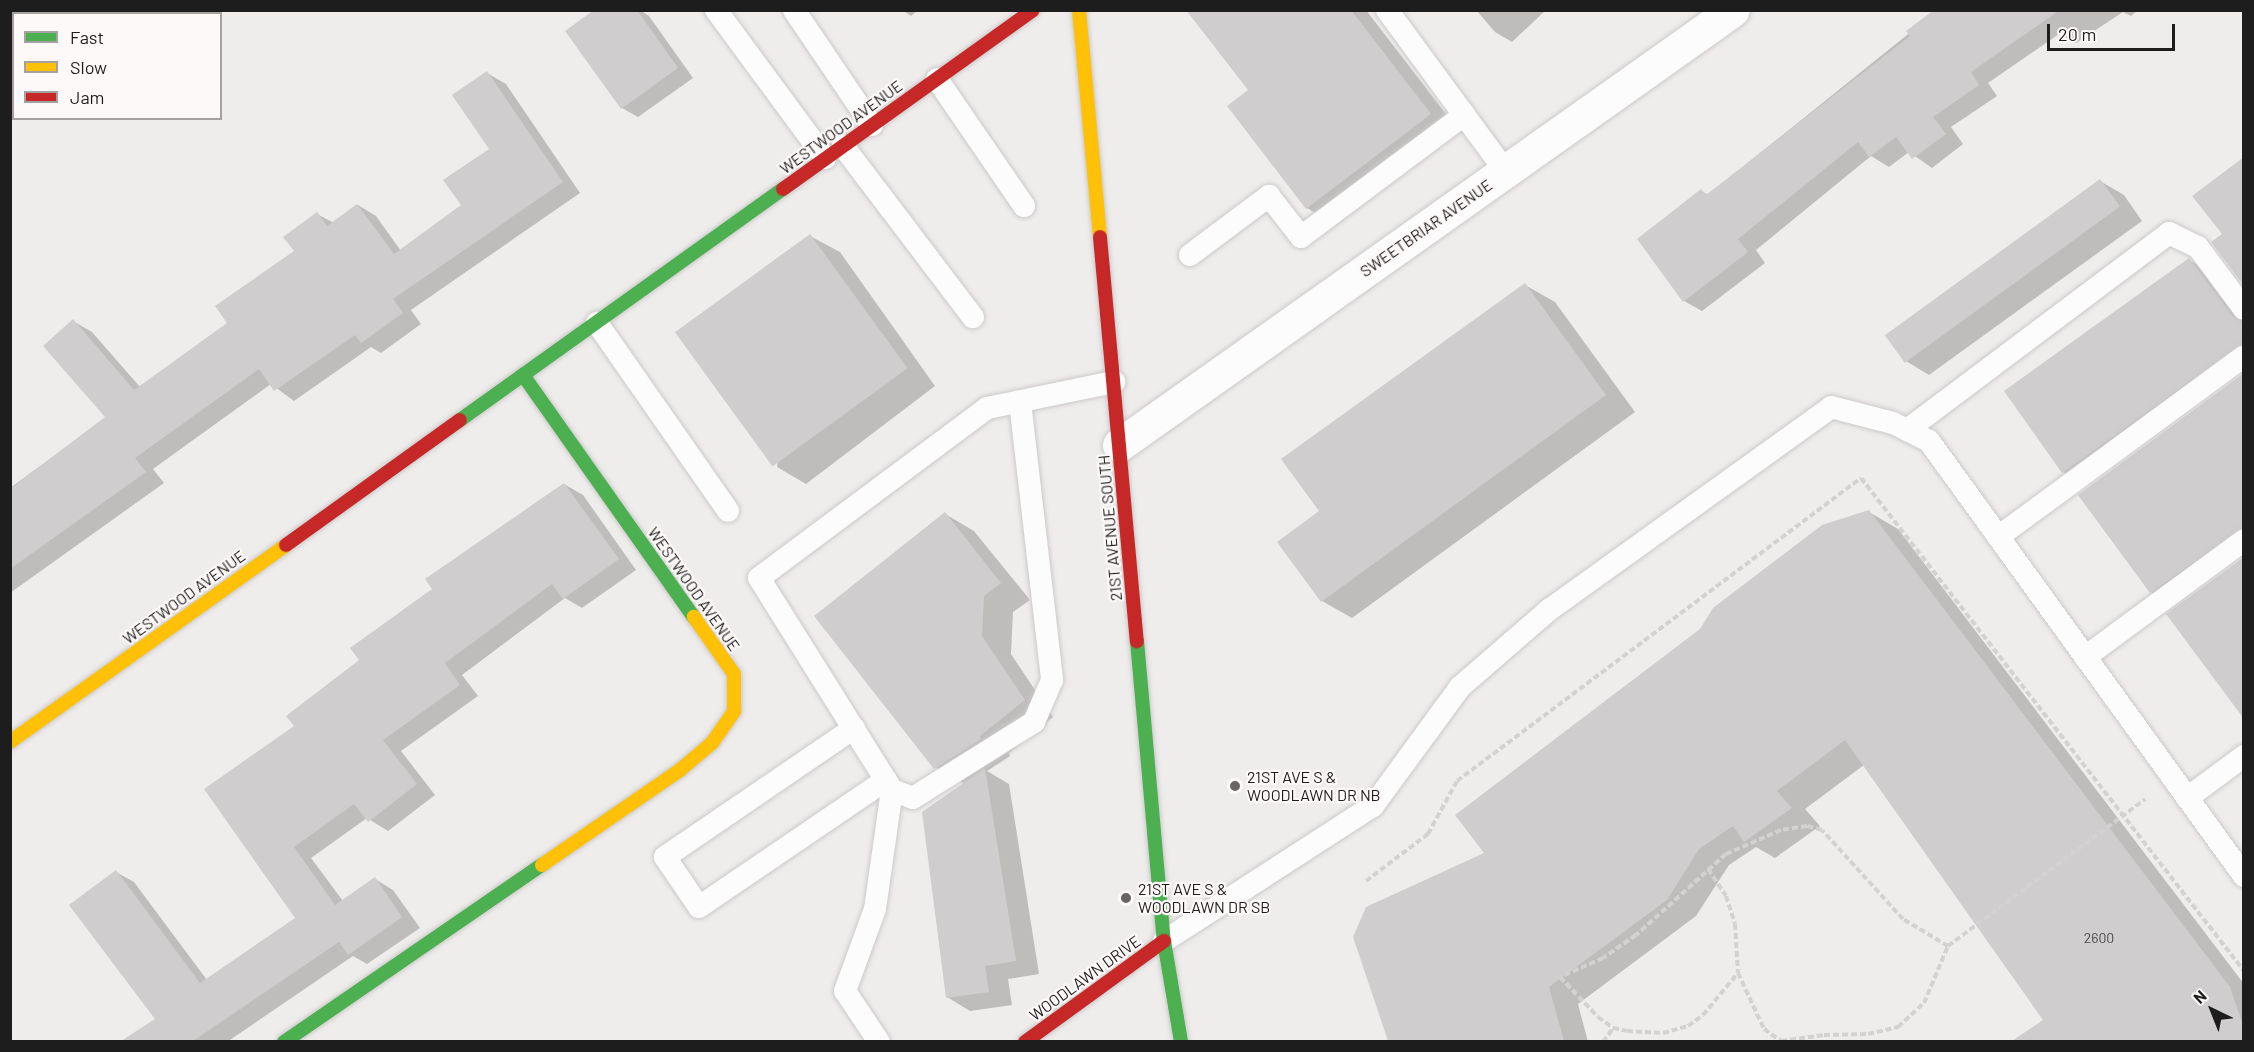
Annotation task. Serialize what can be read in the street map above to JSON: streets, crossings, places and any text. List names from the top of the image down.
{
  "streets": {
    "street": [
      "WESTWOOD AVENUE",
      "SWEETBRIAR AVENUE",
      "21ST AVENUE SOUTH",
      "WOODLAWN DRIVE"
    ]
  },
  "crossings": [
    ["SWEETBRIAR AVENUE", "21ST AVENUE SOUTH"],
    ["21ST AVENUE SOUTH", "WOODLAWN DRIVE"]
  ],
  "places": ["21ST AVE S & WOODLAWN DR NB", "21ST AVE S & WOODLAWN DR SB"],
  "house_numbers": ["2600"],
  "legend": ["Fast", "Slow", "Jam"],
  "scale_bar": "20 m",
  "north": "top left"
}
